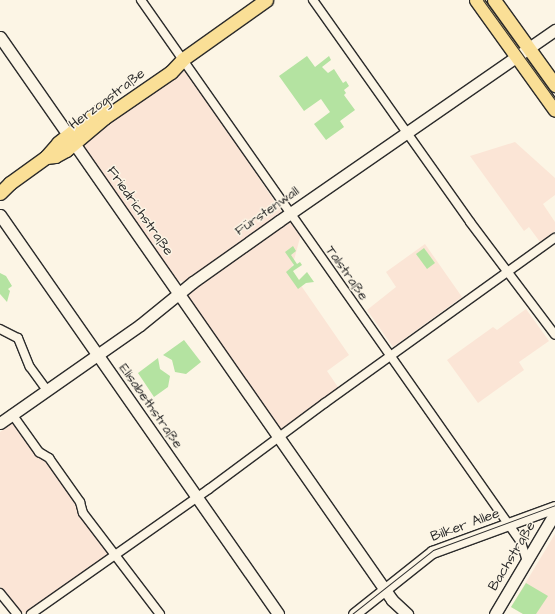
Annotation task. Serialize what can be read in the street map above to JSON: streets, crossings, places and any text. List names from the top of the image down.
{
  "streets": {
    "main road": [
      "Herzogstraße",
      "Friedrichstraße",
      "Fürstenwall",
      "Elisabethstraße",
      "Bilker Allee",
      "Bachstraße"
    ],
    "street": ["Talstraße"]
  },
  "crossings": [
    ["Herzogstraße", "Friedrichstraße"],
    ["Herzogstraße", "Talstraße"],
    ["Friedrichstraße", "Fürstenwall"],
    ["Friedrichstraße", "Bilker Allee"],
    ["Fürstenwall", "Talstraße"],
    ["Fürstenwall", "Elisabethstraße"],
    ["Talstraße", "Bilker Allee"],
    ["Talstraße", "Bachstraße"]
  ]
}
